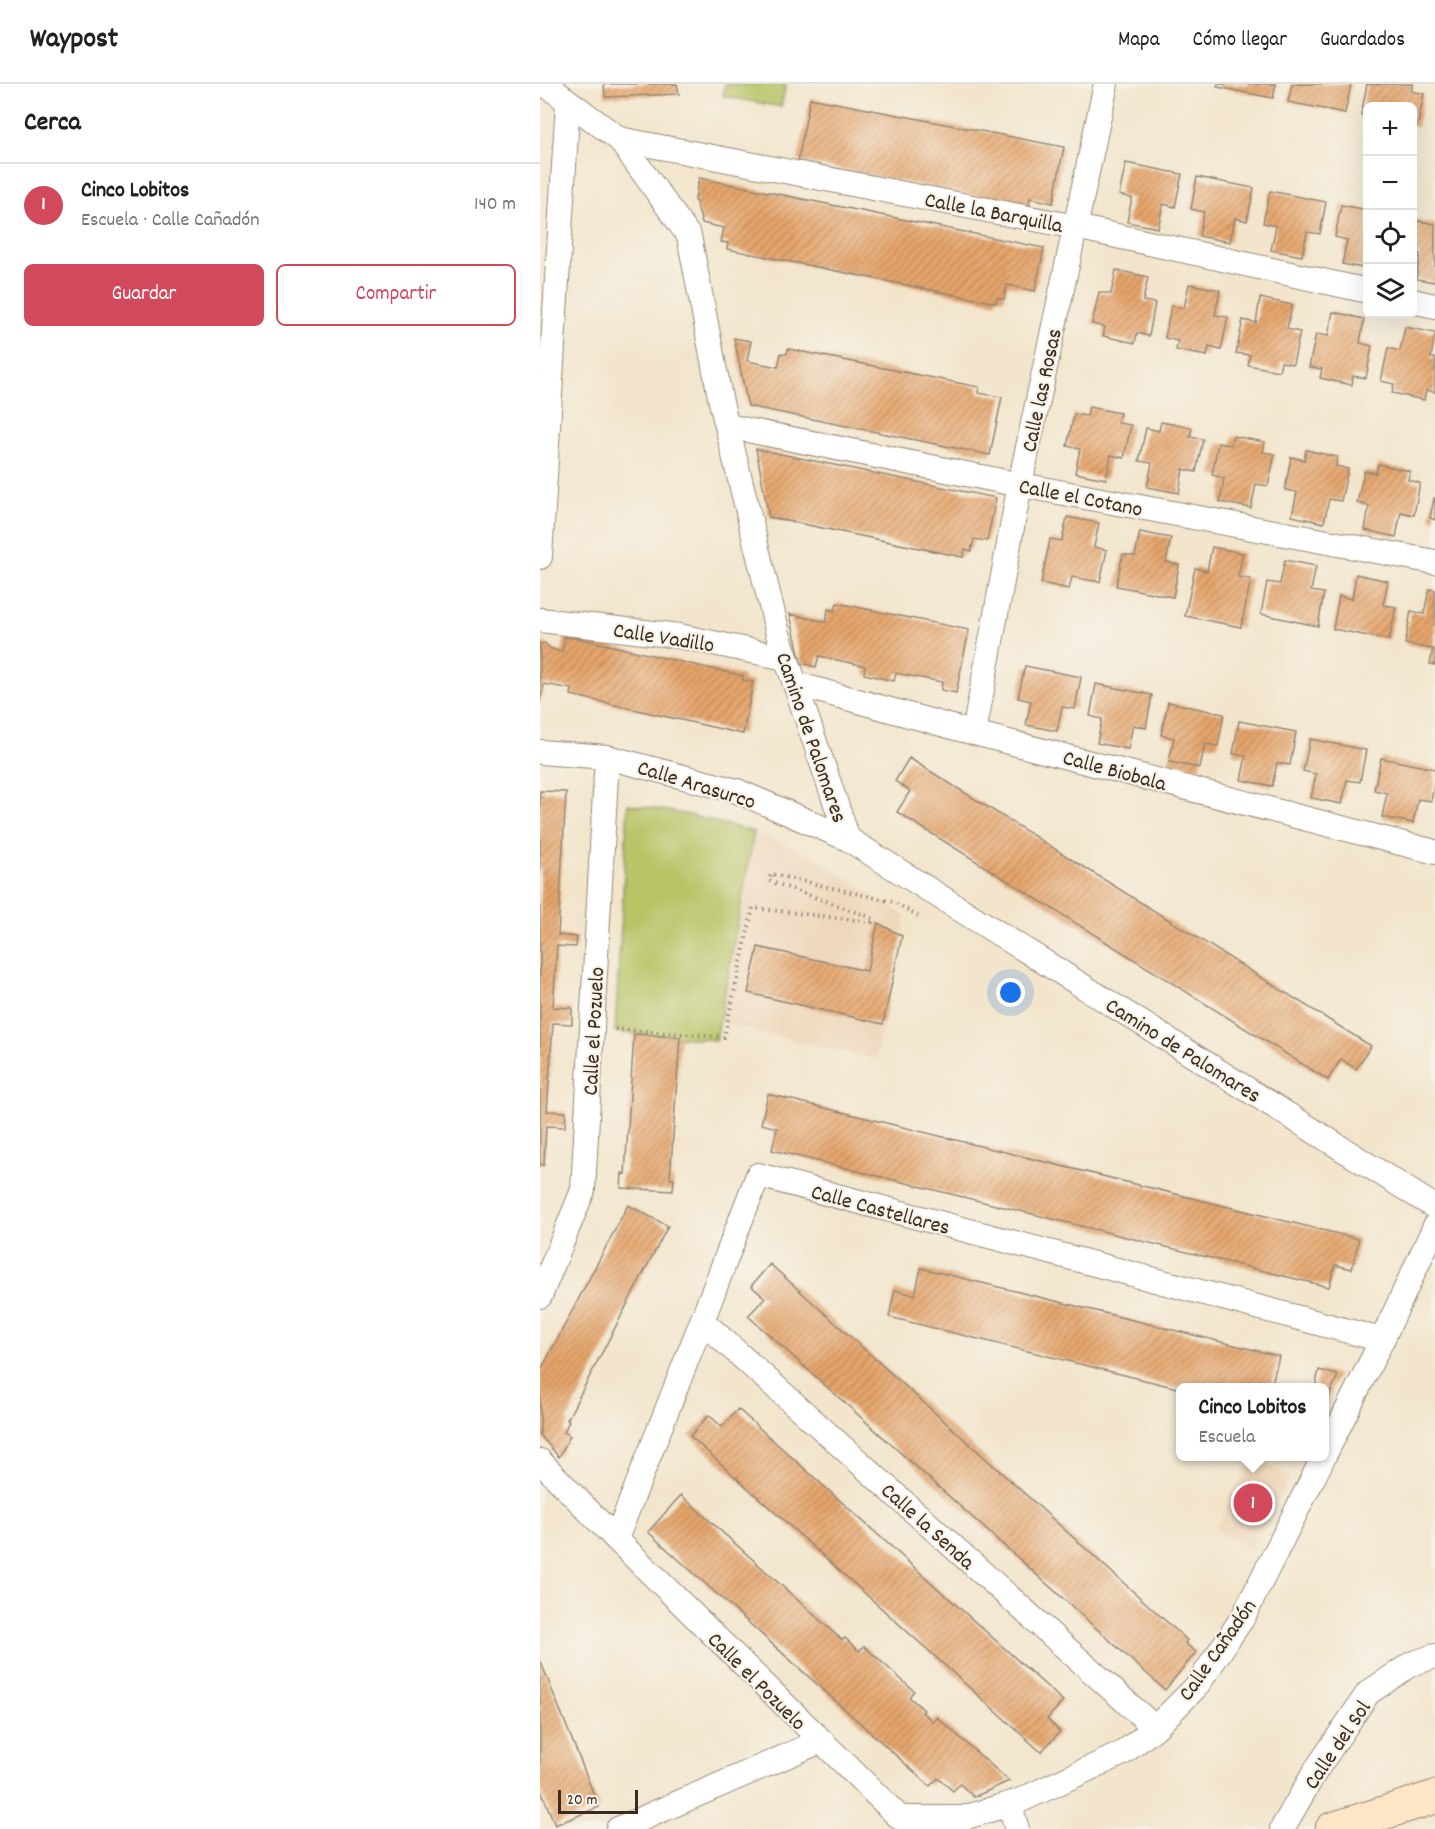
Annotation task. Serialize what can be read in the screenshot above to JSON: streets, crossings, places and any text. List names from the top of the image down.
{
  "streets": {
    "street": [
      "Calle la Barquilla",
      "Calle las Rosas",
      "Calle el Cotano",
      "Calle Vadillo",
      "Camino de Palomares",
      "Calle Biobala",
      "Calle Arasurco",
      "Calle el Pozuelo",
      "Calle Castellares",
      "Calle la Senda",
      "Calle Cañadón",
      "Calle del Sol"
    ]
  },
  "crossings": [
    ["Calle la Barquilla", "Calle las Rosas"],
    ["Calle la Barquilla", "Camino de Palomares"],
    ["Calle las Rosas", "Calle el Cotano"],
    ["Calle las Rosas", "Calle Biobala"],
    ["Calle el Cotano", "Camino de Palomares"],
    ["Calle Vadillo", "Camino de Palomares"],
    ["Camino de Palomares", "Calle Biobala"],
    ["Camino de Palomares", "Calle Arasurco"],
    ["Calle Arasurco", "Calle el Pozuelo"],
    ["Calle el Pozuelo", "Calle Castellares"],
    ["Calle el Pozuelo", "Calle Cañadón"],
    ["Calle Castellares", "Calle la Senda"],
    ["Calle Castellares", "Calle Cañadón"],
    ["Calle la Senda", "Calle Cañadón"]
  ],
  "scale_bar": "20 m",
  "page": {
    "header": "Waypost",
    "nav": ["Mapa", "Cómo llegar", "Guardados"],
    "heading": "Cerca",
    "map_buttons": ["+", "−"],
    "list": [
      {
        "mark": "1",
        "name": "Cinco Lobitos",
        "note": "Escuela · Calle Cañadón",
        "value": "140 m"
      }
    ],
    "buttons": ["Guardar", "Compartir"],
    "popup": ["Cinco Lobitos", "Escuela"],
    "pins": "1",
    "scale": "20 m"
  }
}
